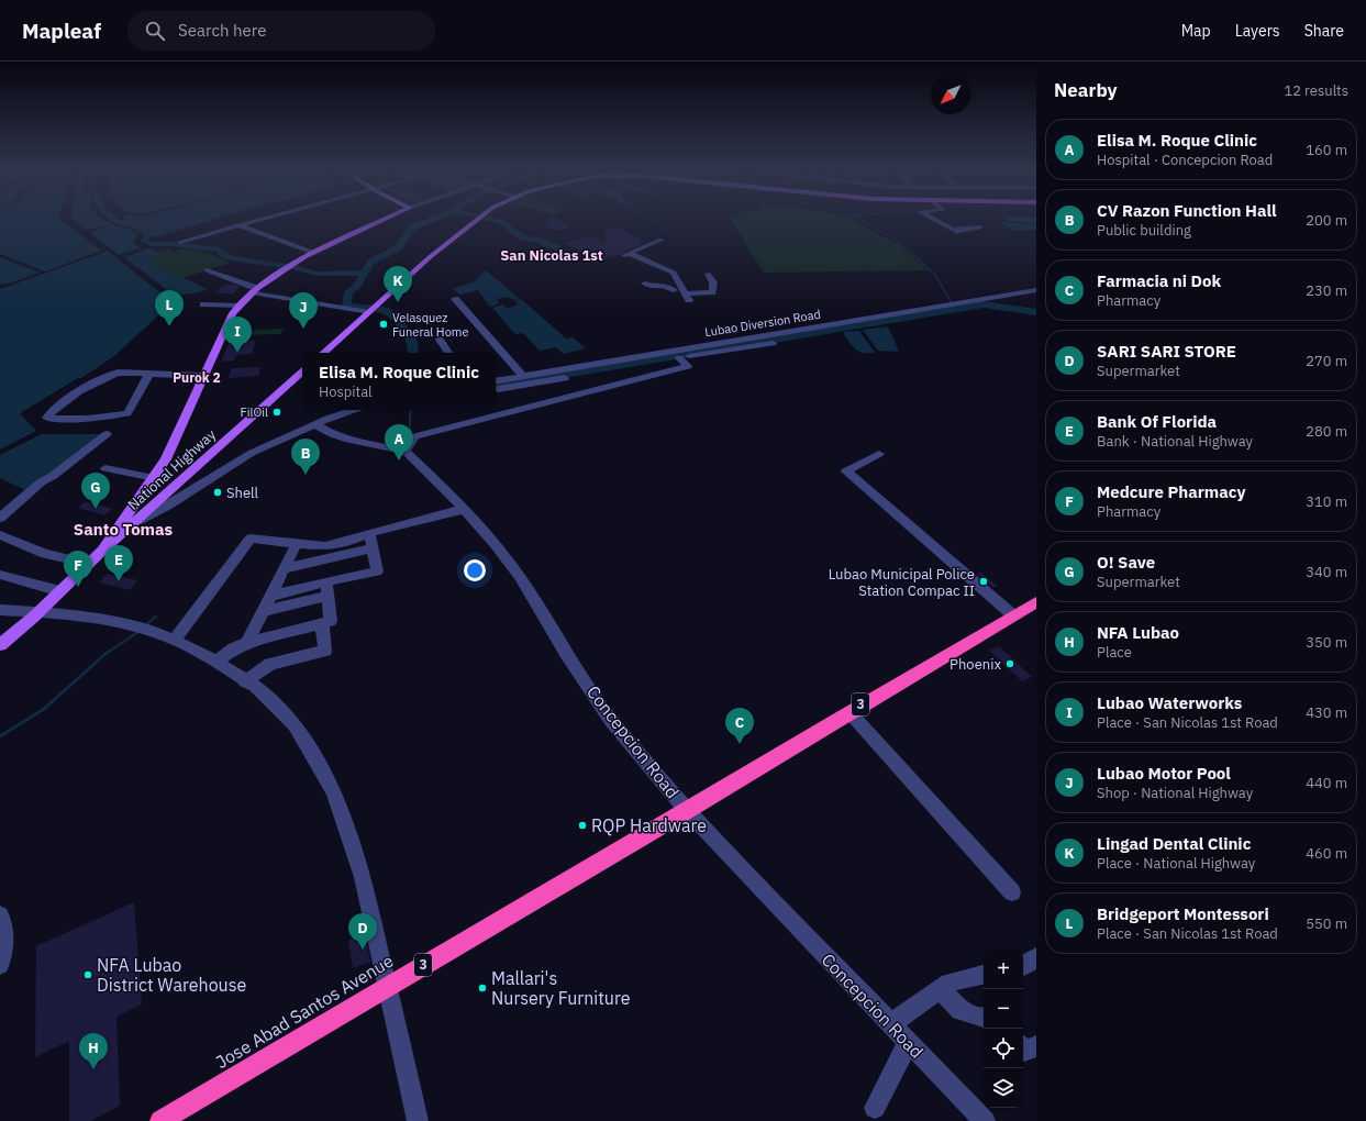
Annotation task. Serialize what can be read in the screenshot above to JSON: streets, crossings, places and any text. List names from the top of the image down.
{
  "streets": {
    "highway": ["3", "Jose Abad Santos Avenue"],
    "main road": ["National Highway"],
    "street": ["Lubao Diversion Road", "Concepcion Road"]
  },
  "crossings": [
    ["Concepcion Road", "Jose Abad Santos Avenue"]
  ],
  "districts": ["San Nicolas 1st", "Purok 2", "Santo Tomas"],
  "places": [
    "Velasquez Funeral Home",
    "FilOil",
    "Shell",
    "Lubao Municipal Police Station Compac II",
    "Phoenix",
    "RQP Hardware",
    "NFA Lubao District Warehouse",
    "Mallari's Nursery Furniture"
  ],
  "north": "bottom left",
  "page": {
    "header": "Mapleaf",
    "search": "Search here",
    "nav": ["Map", "Layers", "Share"],
    "heading": ["Nearby", "12 results"],
    "list": [
      {
        "mark": "A",
        "name": "Elisa M. Roque Clinic",
        "note": "Hospital · Concepcion Road",
        "value": "160 m"
      },
      {
        "mark": "B",
        "name": "CV Razon Function Hall",
        "note": "Public building",
        "value": "200 m"
      },
      {
        "mark": "C",
        "name": "Farmacia ni Dok",
        "note": "Pharmacy",
        "value": "230 m"
      },
      {
        "mark": "D",
        "name": "SARI SARI STORE",
        "note": "Supermarket",
        "value": "270 m"
      },
      {
        "mark": "E",
        "name": "Bank Of Florida",
        "note": "Bank · National Highway",
        "value": "280 m"
      },
      {
        "mark": "F",
        "name": "Medcure Pharmacy",
        "note": "Pharmacy",
        "value": "310 m"
      },
      {
        "mark": "G",
        "name": "O! Save",
        "note": "Supermarket",
        "value": "340 m"
      },
      {
        "mark": "H",
        "name": "NFA Lubao",
        "note": "Place",
        "value": "350 m"
      },
      {
        "mark": "I",
        "name": "Lubao Waterworks",
        "note": "Place · San Nicolas 1st Road",
        "value": "430 m"
      },
      {
        "mark": "J",
        "name": "Lubao Motor Pool",
        "note": "Shop · National Highway",
        "value": "440 m"
      },
      {
        "mark": "K",
        "name": "Lingad Dental Clinic",
        "note": "Place · National Highway",
        "value": "460 m"
      },
      {
        "mark": "L",
        "name": "Bridgeport Montessori",
        "note": "Place · San Nicolas 1st Road",
        "value": "550 m"
      }
    ],
    "pins": [
      "K",
      "L",
      "J",
      "I",
      "A",
      "B",
      "G",
      "E",
      "F",
      "C",
      "D",
      "H"
    ],
    "popup": ["Elisa M. Roque Clinic", "Hospital"],
    "map_buttons": ["+", "−"]
  }
}
